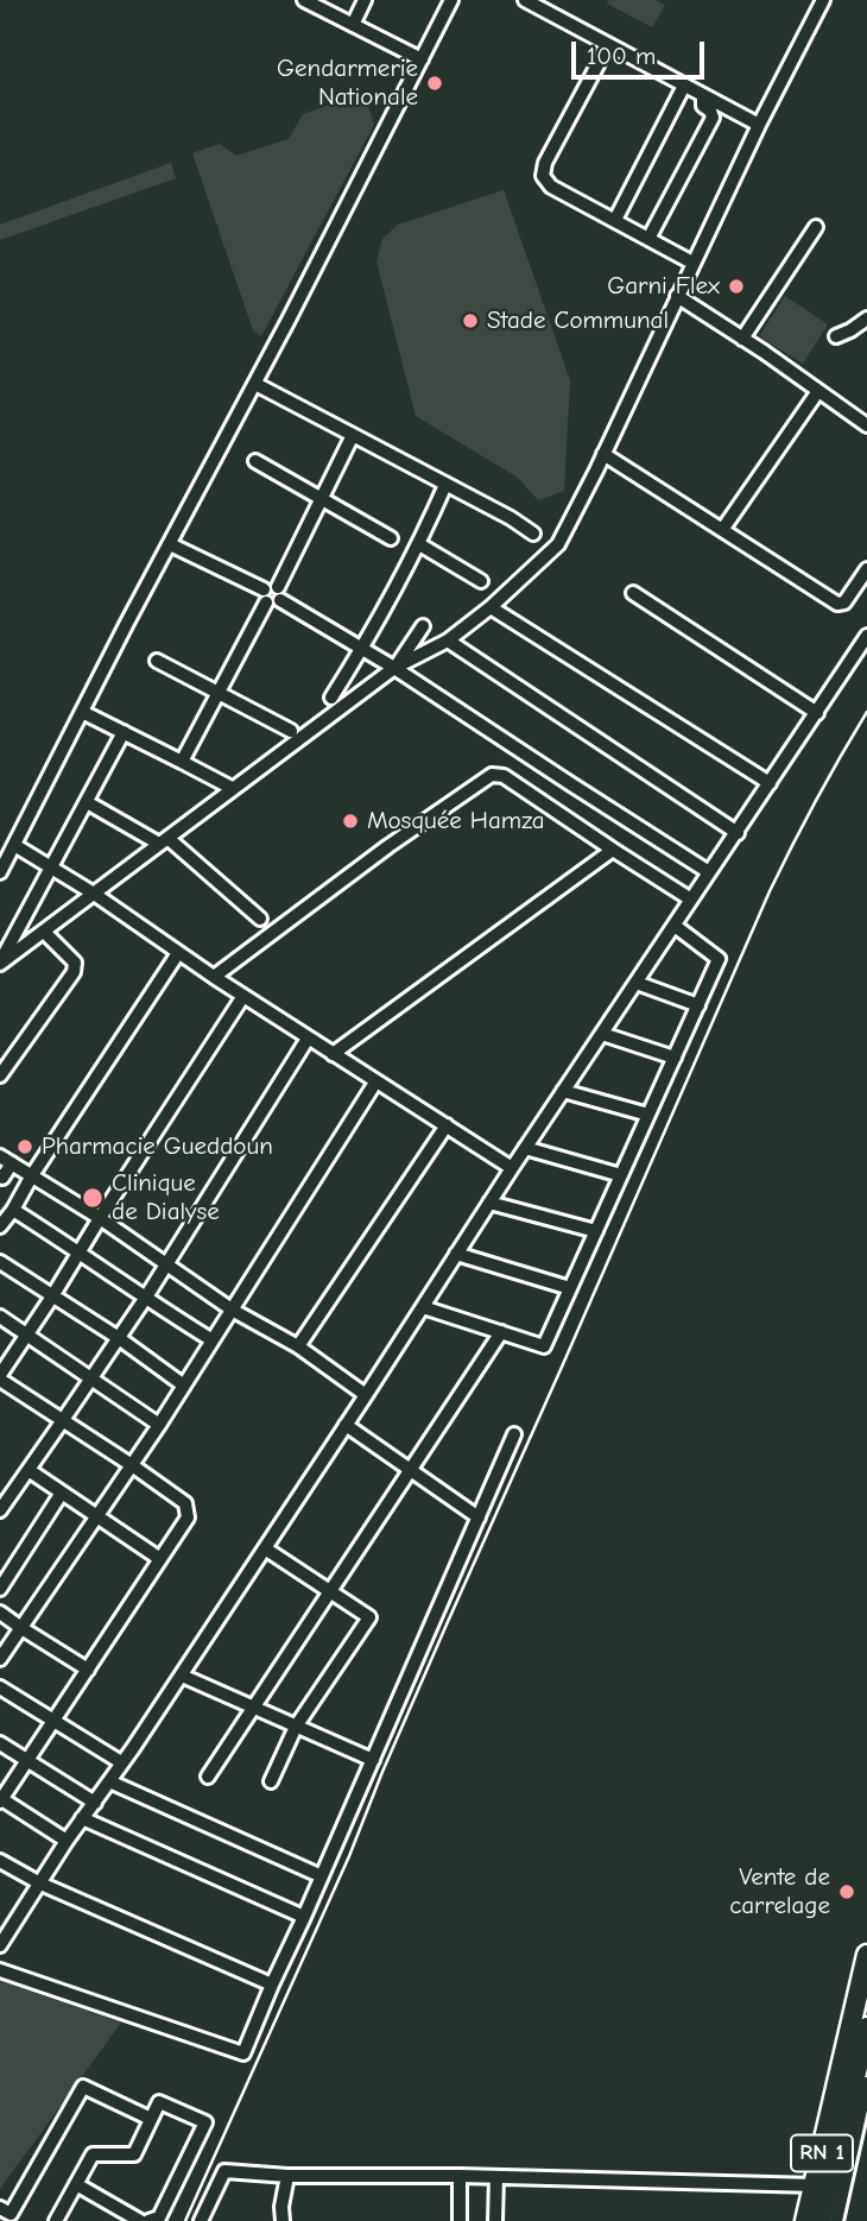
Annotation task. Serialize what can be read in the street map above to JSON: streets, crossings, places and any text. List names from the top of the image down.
{
  "streets": {
    "highway": ["RN 1"]
  },
  "places": [
    "Gendarmerie Nationale",
    "Garni Flex",
    "Stade Communal",
    "Mosquée Hamza",
    "Pharmacie Gueddoun",
    "Clinique de Dialyse",
    "Vente de carrelage"
  ],
  "scale_bar": "100 m"
}
